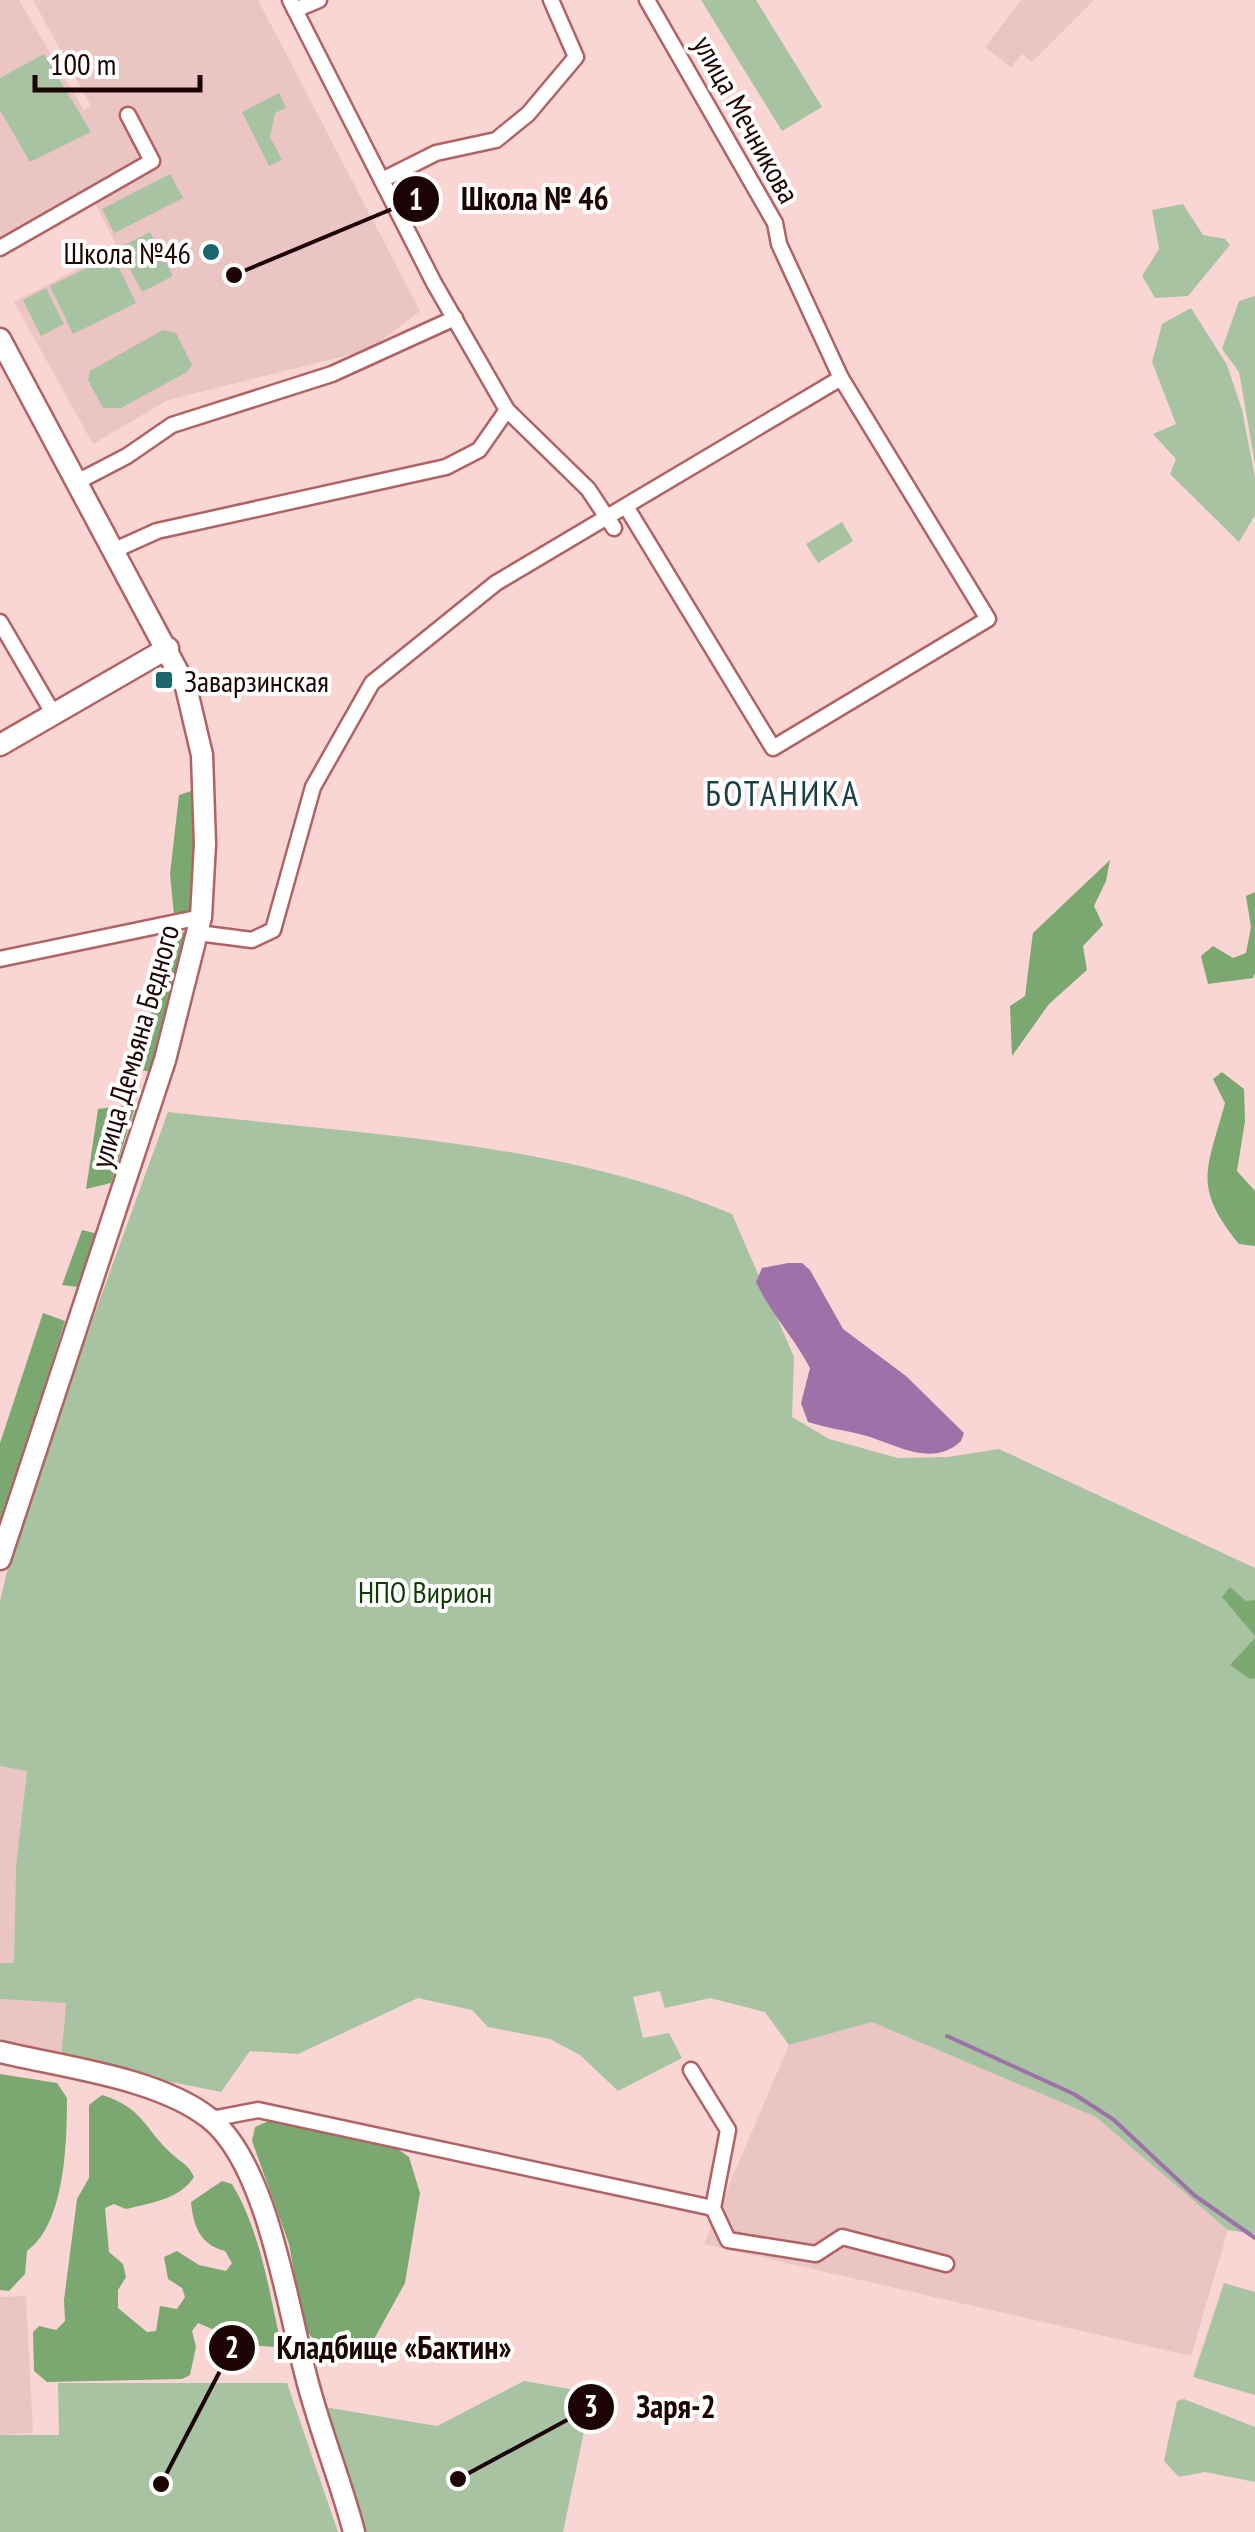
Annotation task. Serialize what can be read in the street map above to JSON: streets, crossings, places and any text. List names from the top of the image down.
{
  "streets": {
    "street": ["улица Мечникова", "улица Демьяна Бедного"]
  },
  "districts": ["БОТАНИКА"],
  "parks": ["НПО Вирион"],
  "places": {
    "other": [
      "Школа №46",
      "Школа № 46",
      "Заря-2",
      "Кладбище «Бактин»"
    ],
    "transit": ["Заварзинская"]
  },
  "scale_bar": "100 m"
}
